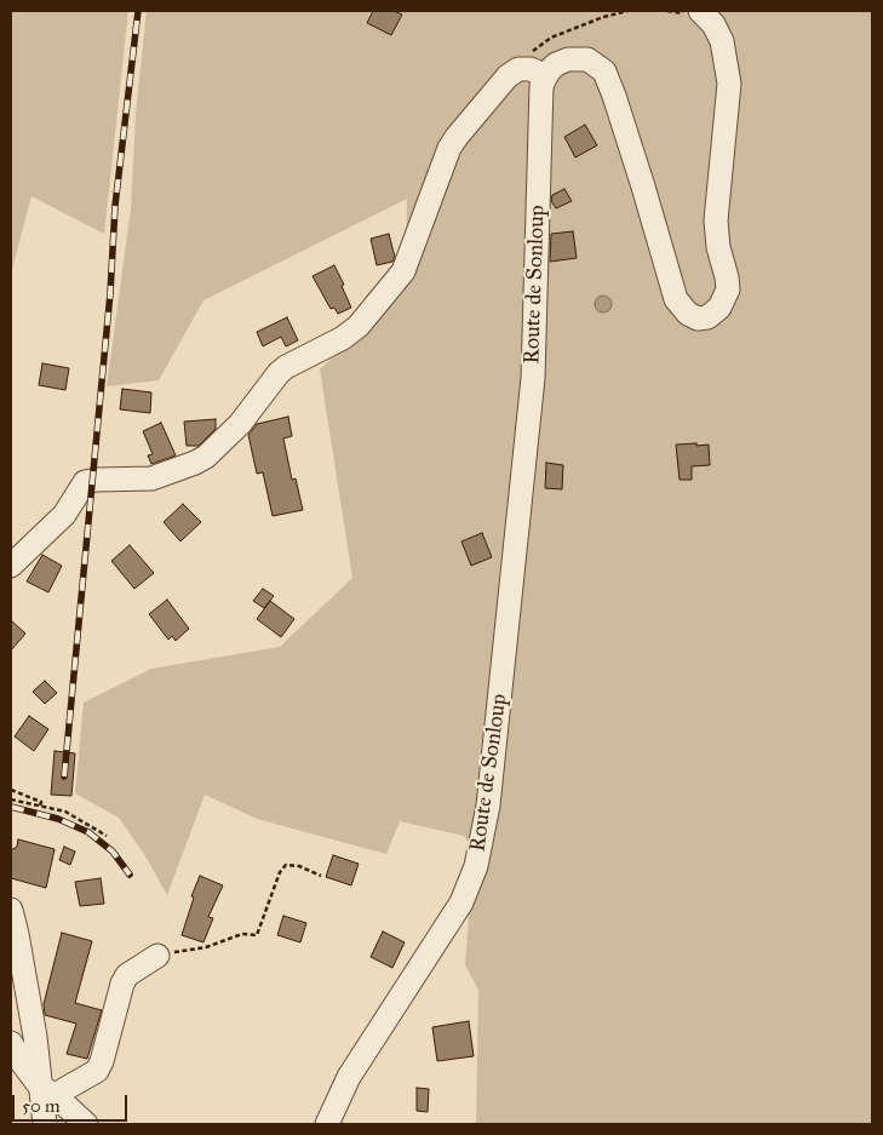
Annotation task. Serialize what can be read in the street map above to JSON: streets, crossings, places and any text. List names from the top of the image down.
{
  "streets": {
    "street": ["Route de Sonloup"]
  },
  "scale_bar": "50 m"
}
